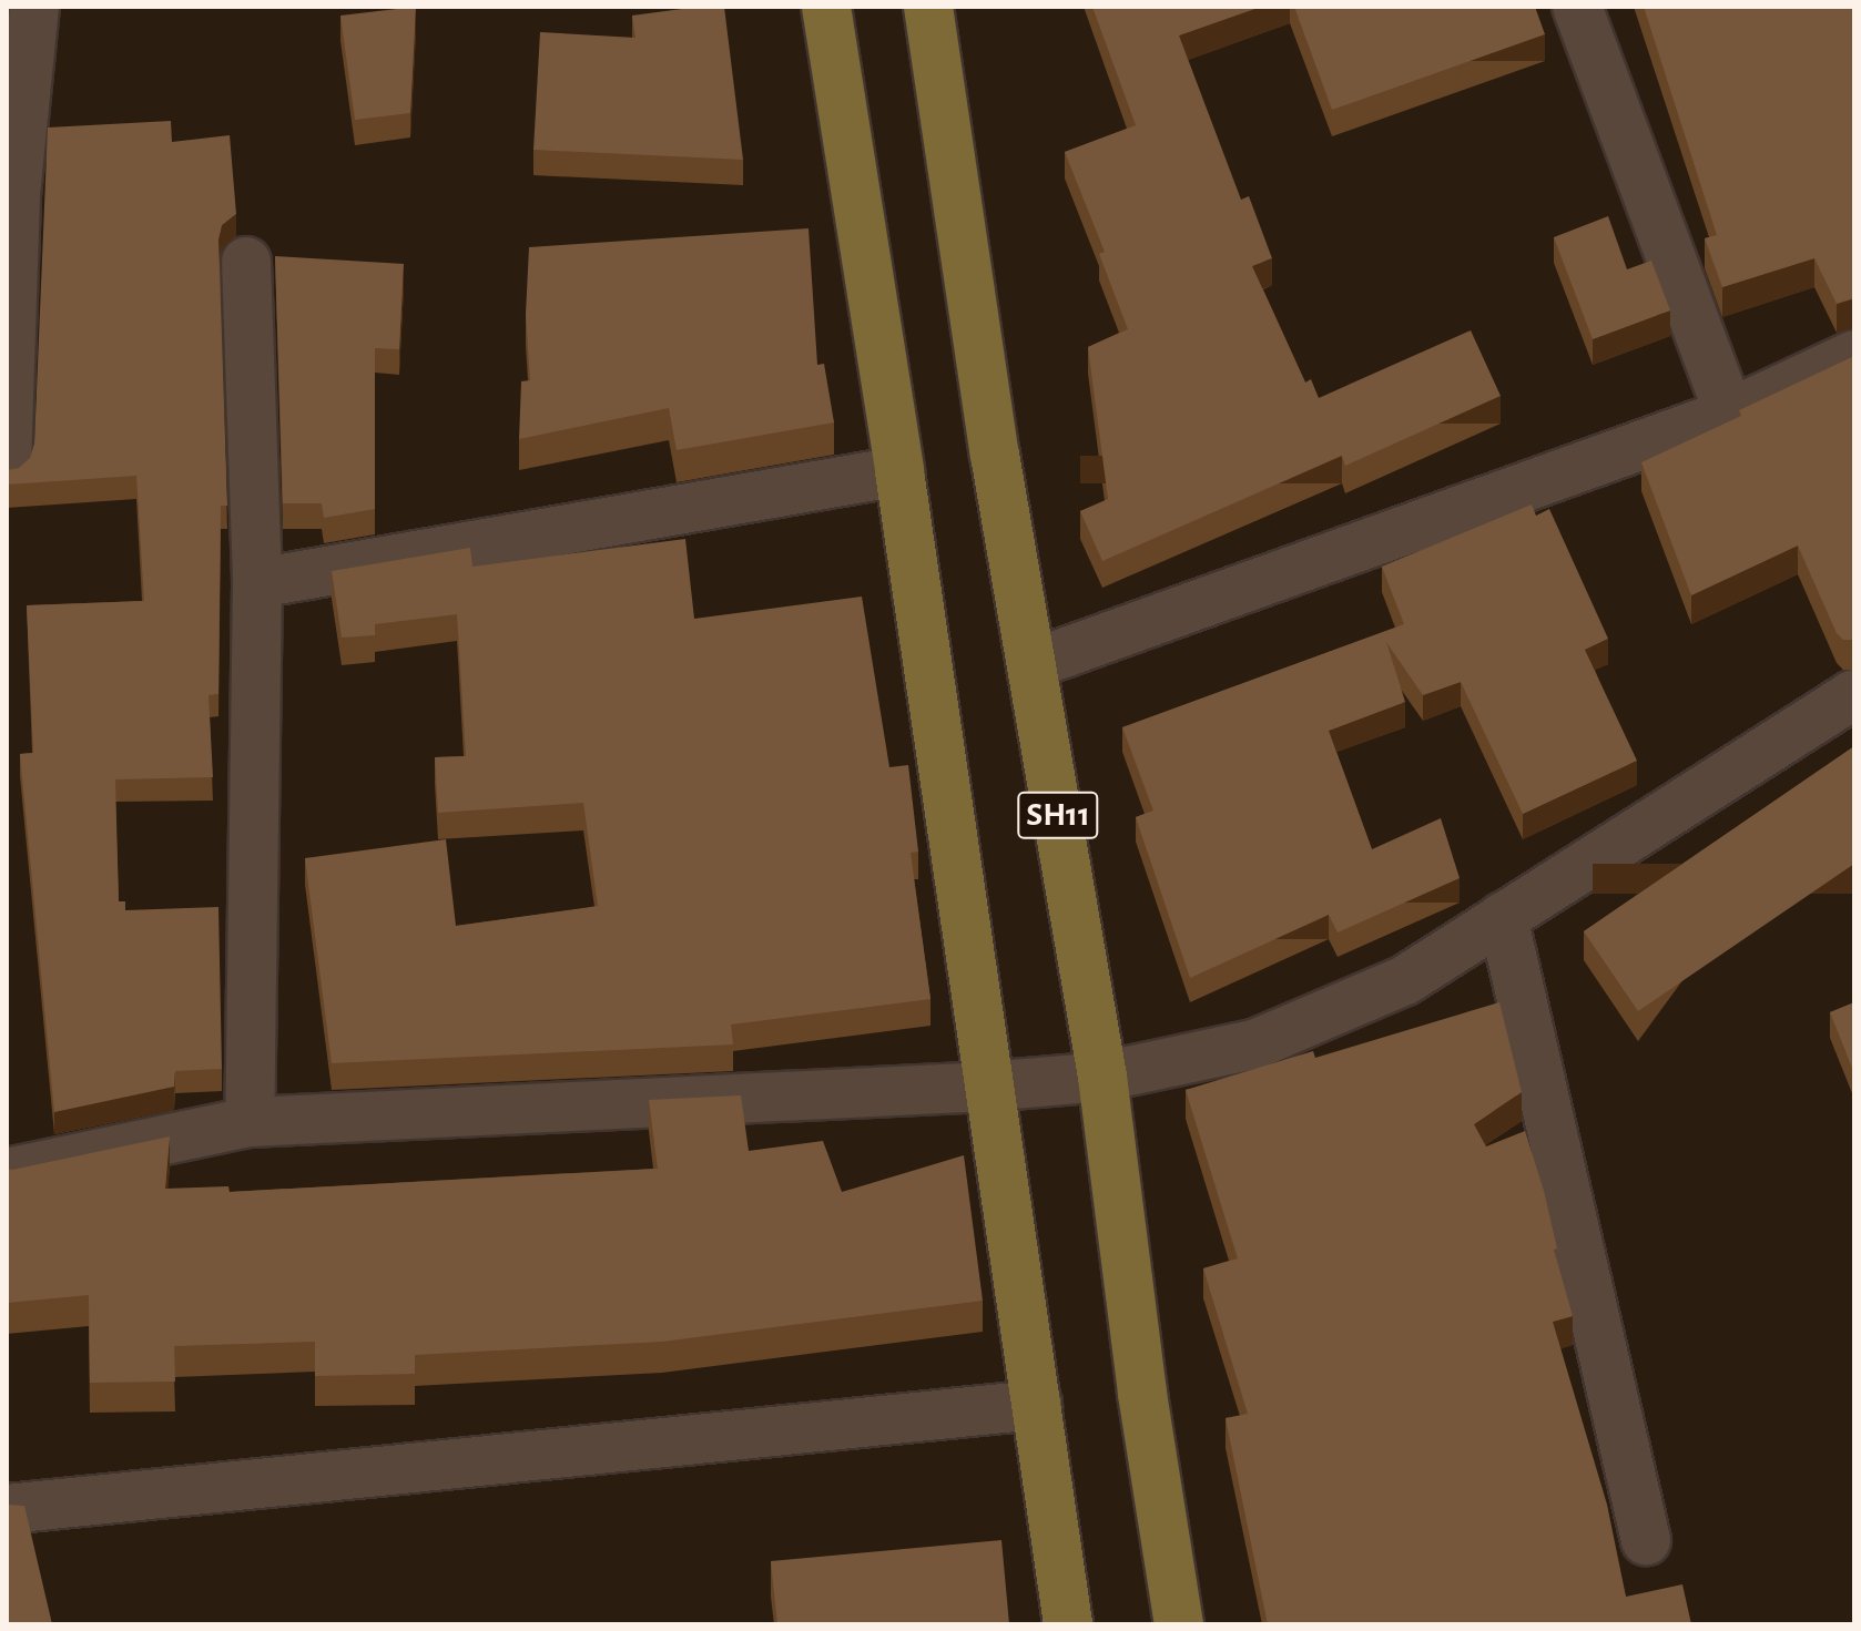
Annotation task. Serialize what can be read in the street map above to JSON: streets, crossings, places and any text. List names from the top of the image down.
{
  "streets": {
    "main road": ["SH11"]
  }
}
